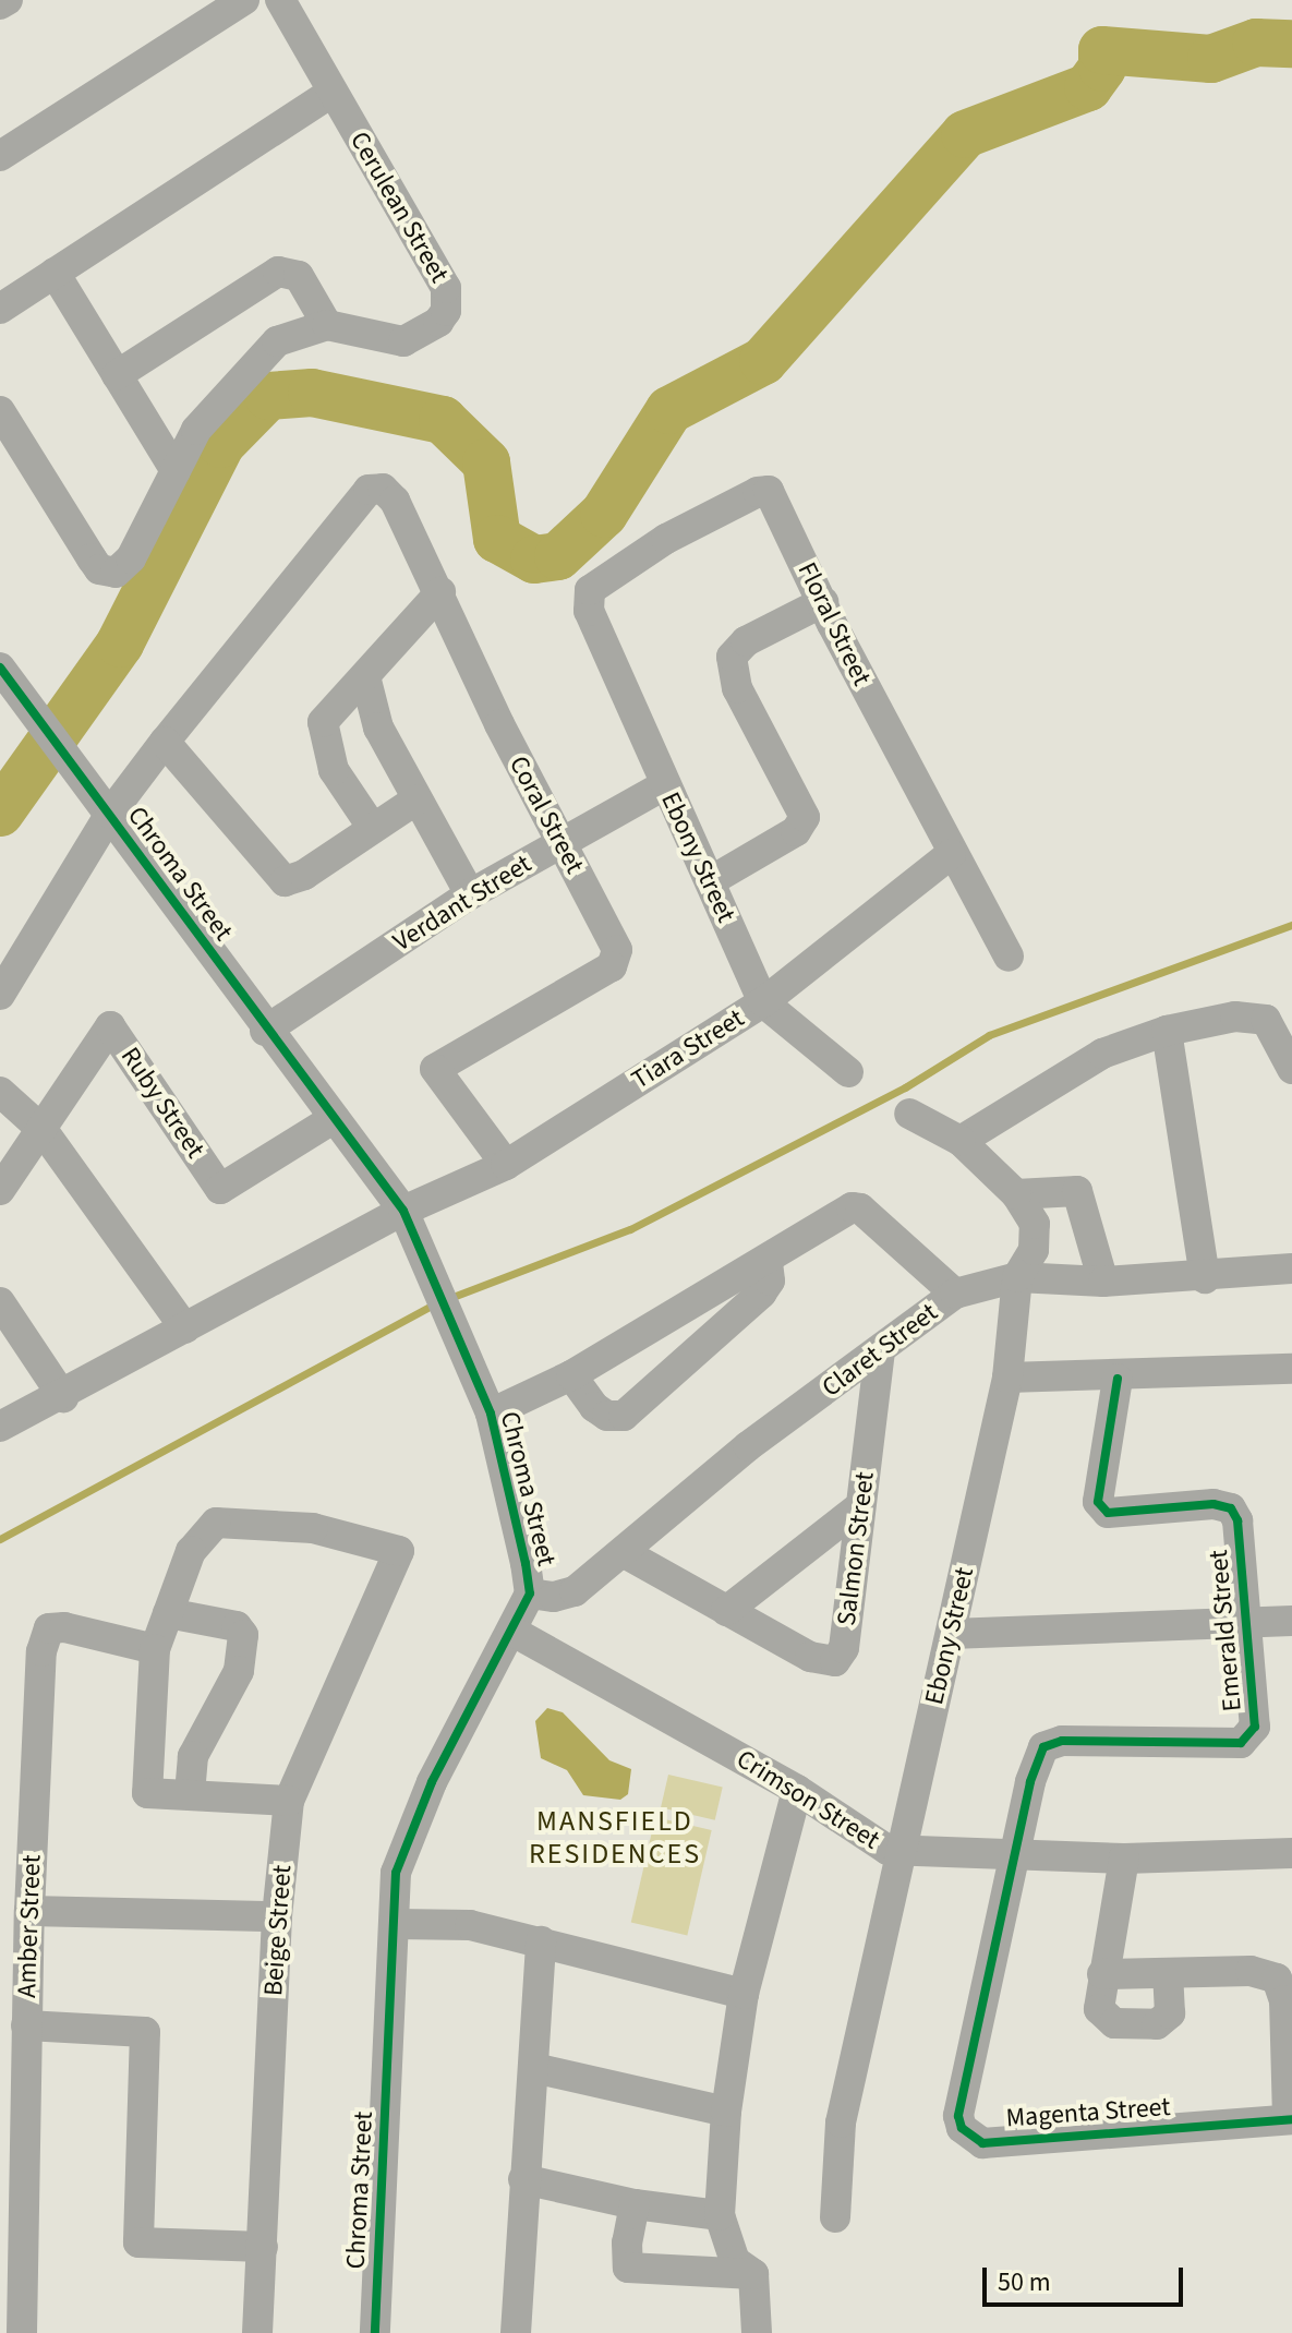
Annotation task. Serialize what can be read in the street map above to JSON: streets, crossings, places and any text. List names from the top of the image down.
{
  "streets": {
    "street": [
      "Cerulean Street",
      "Floral Street",
      "Coral Street",
      "Ebony Street",
      "Chroma Street",
      "Verdant Street",
      "Tiara Street",
      "Ruby Street",
      "Claret Street",
      "Salmon Street",
      "Emerald Street",
      "Crimson Street",
      "Amber Street",
      "Beige Street",
      "Magenta Street"
    ]
  },
  "crossings": [
    ["Floral Street", "Ebony Street"],
    ["Floral Street", "Tiara Street"],
    ["Coral Street", "Verdant Street"],
    ["Coral Street", "Tiara Street"],
    ["Ebony Street", "Verdant Street"],
    ["Ebony Street", "Tiara Street"],
    ["Ebony Street", "Claret Street"],
    ["Ebony Street", "Crimson Street"],
    ["Chroma Street", "Verdant Street"],
    ["Chroma Street", "Tiara Street"],
    ["Chroma Street", "Ruby Street"],
    ["Chroma Street", "Claret Street"],
    ["Chroma Street", "Crimson Street"],
    ["Claret Street", "Salmon Street"],
    ["Emerald Street", "Crimson Street"],
    ["Emerald Street", "Magenta Street"],
    ["Crimson Street", "Magenta Street"]
  ],
  "districts": ["MANSFIELD RESIDENCES"],
  "scale_bar": "50 m"
}
